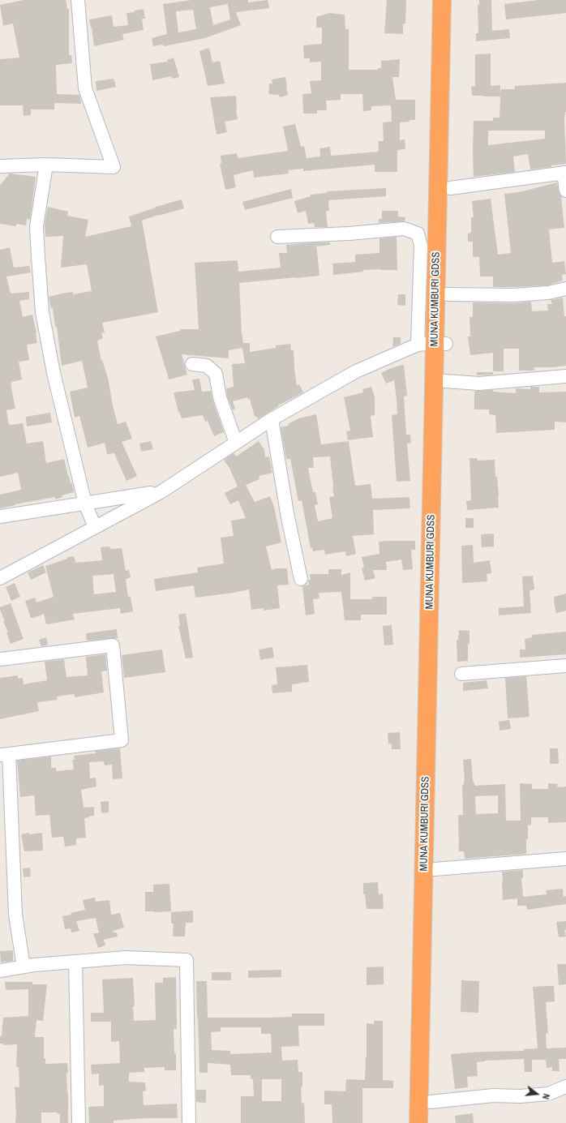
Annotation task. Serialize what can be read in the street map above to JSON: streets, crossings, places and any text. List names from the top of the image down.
{
  "streets": {
    "highway": ["MUNA KUMBURI GDSS"]
  },
  "north": "right"
}
